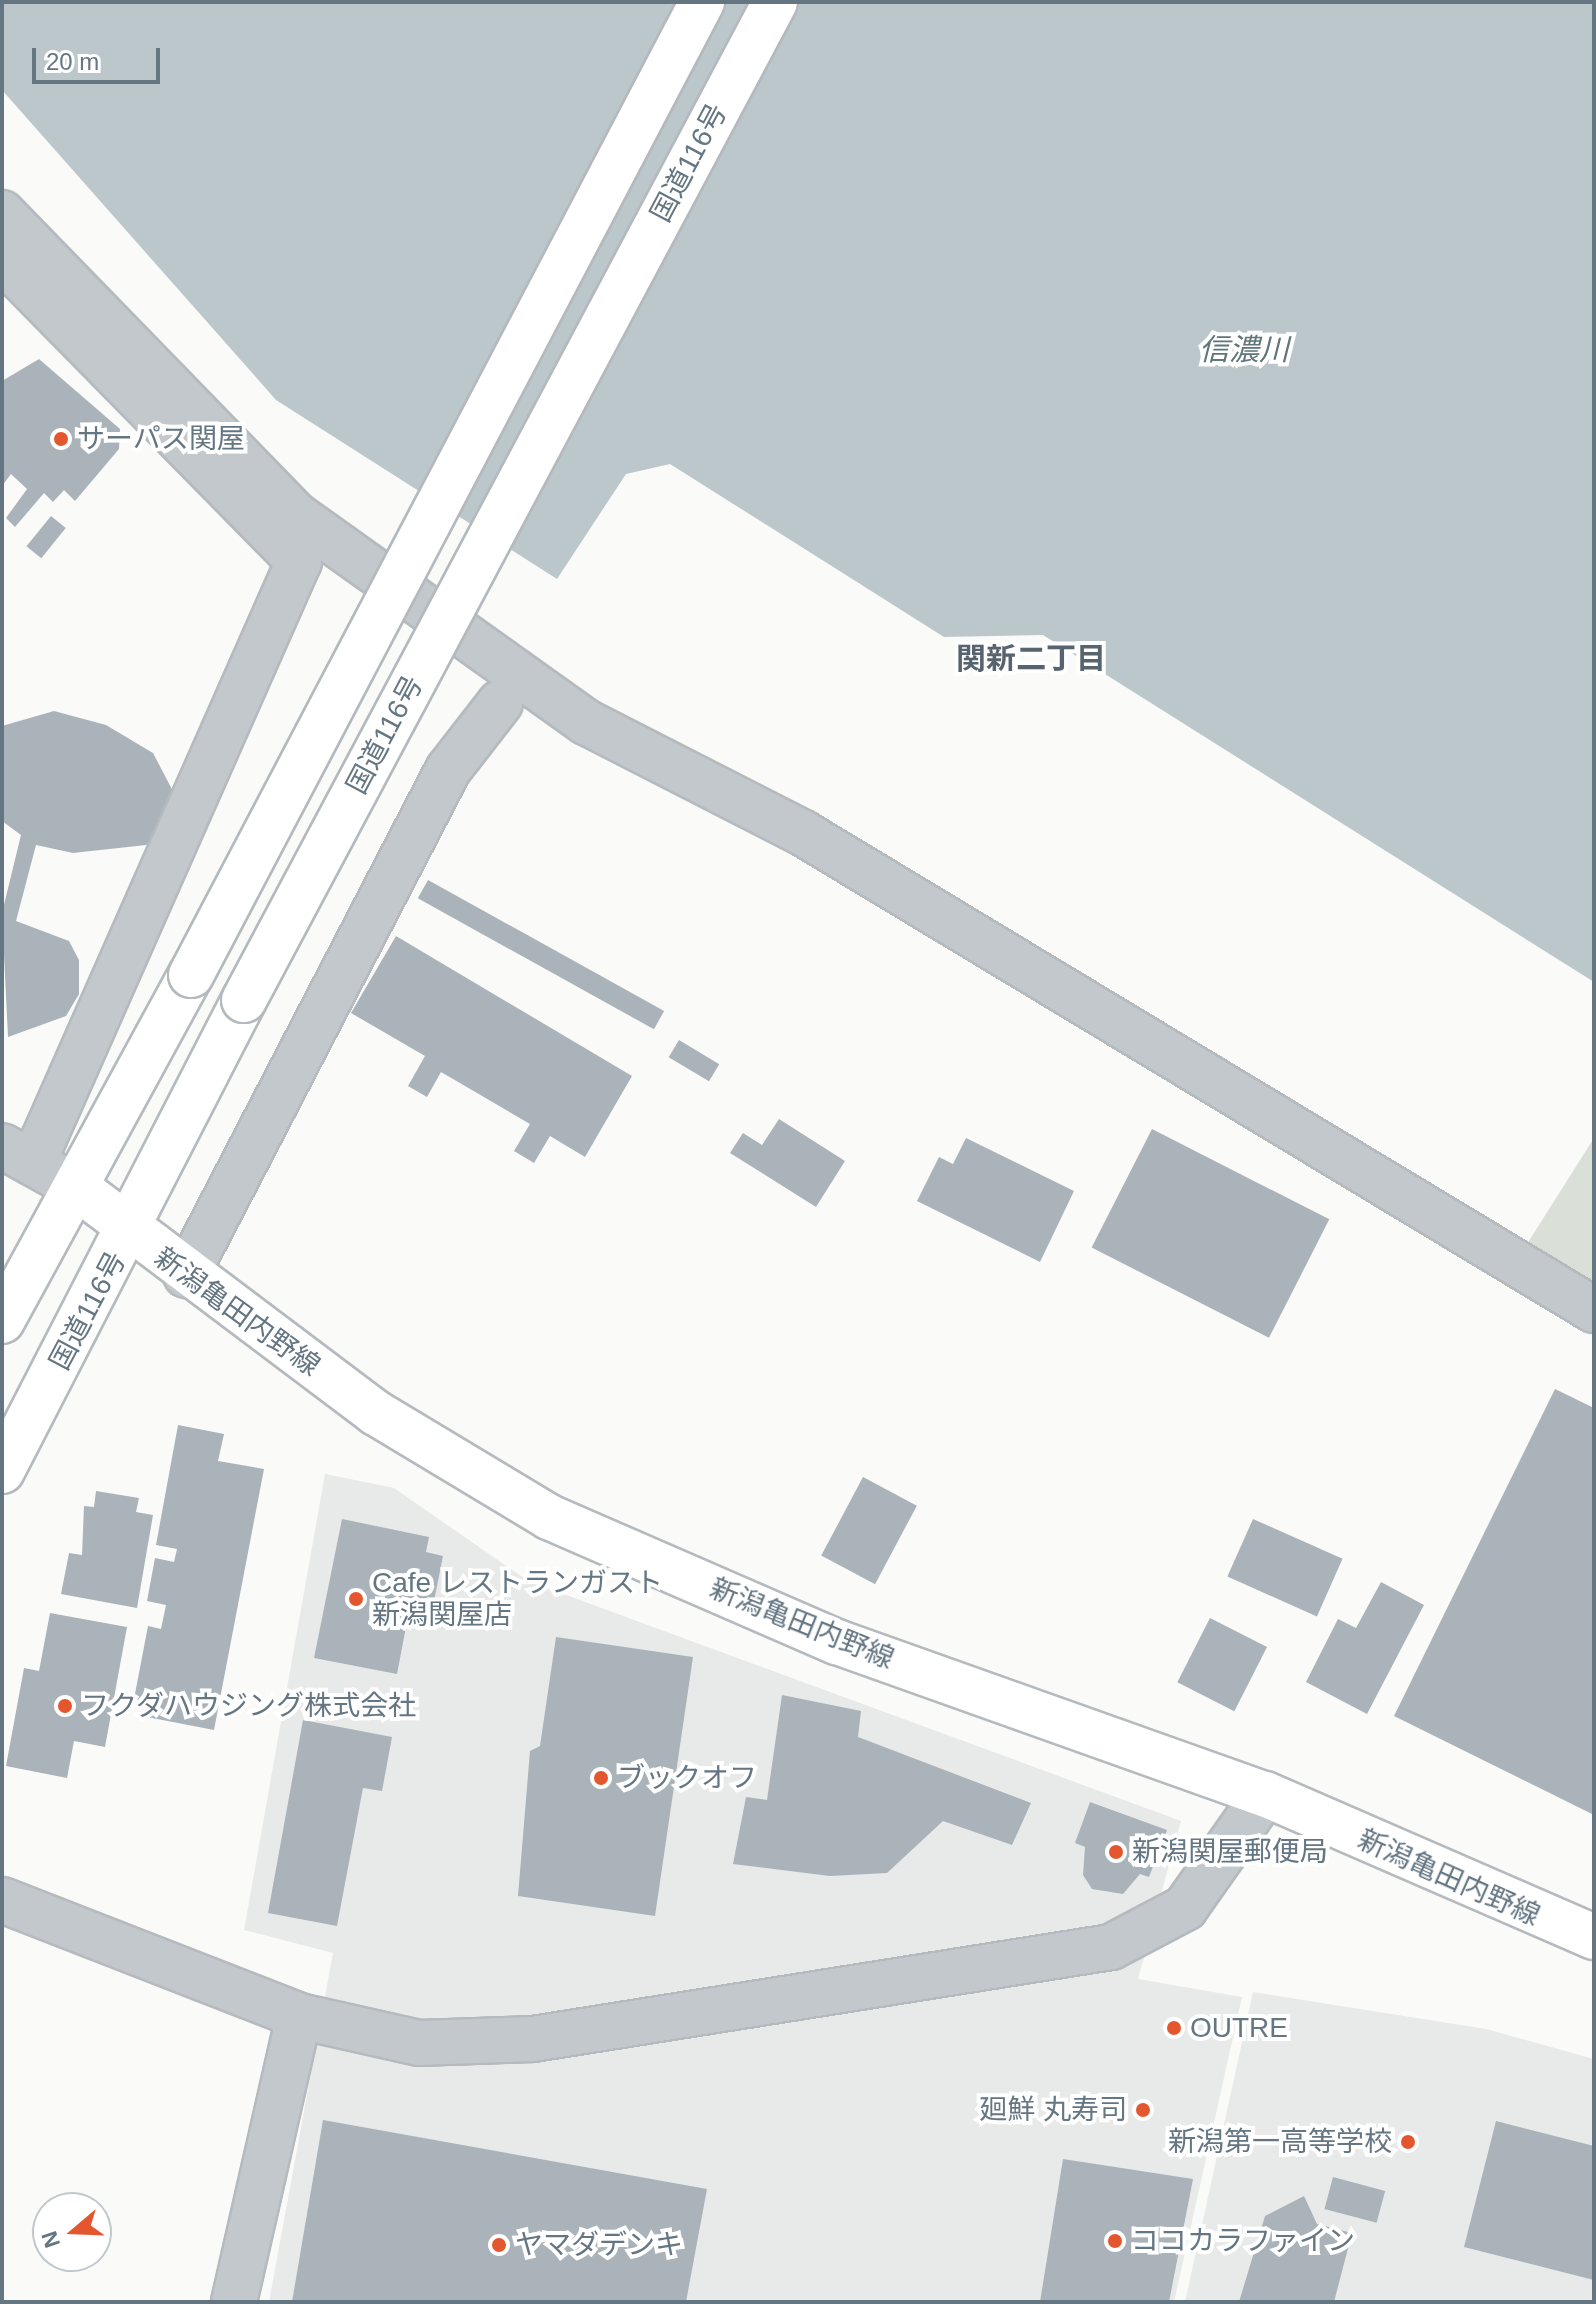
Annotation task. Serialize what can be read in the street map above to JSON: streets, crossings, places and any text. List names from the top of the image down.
{
  "streets": {
    "main road": ["国道116号", "新潟亀田内野線"]
  },
  "crossings": [
    ["国道116号", "新潟亀田内野線"]
  ],
  "districts": ["関新二丁目"],
  "water": ["信濃川"],
  "places": [
    "サーパス関屋",
    "Cafe レストランガスト 新潟関屋店",
    "フクダハウジング株式会社",
    "ブックオフ",
    "新潟関屋郵便局",
    "OUTRE",
    "廻鮮 丸寿司",
    "新潟第一高等学校",
    "ココカラファイン",
    "ヤマダデンキ"
  ],
  "scale_bar": "20 m",
  "north": "left"
}
